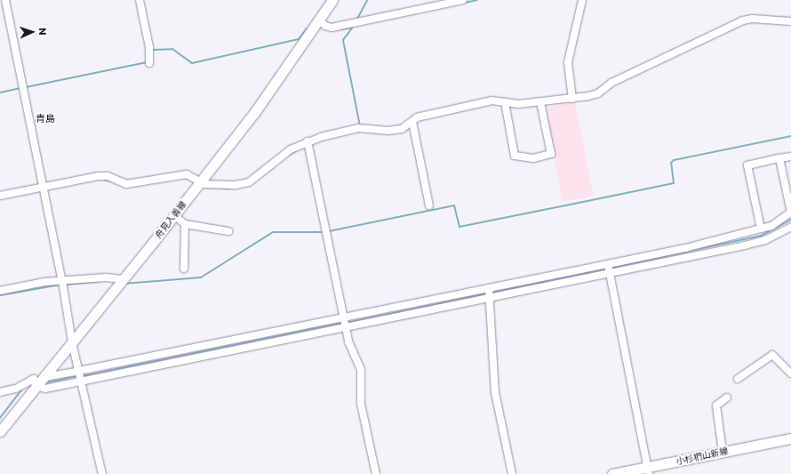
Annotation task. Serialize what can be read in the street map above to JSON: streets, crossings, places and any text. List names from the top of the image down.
{
  "streets": {
    "main road": ["舟見入善線", "小杉椚山新線"]
  },
  "districts": ["青島"],
  "north": "right"
}
